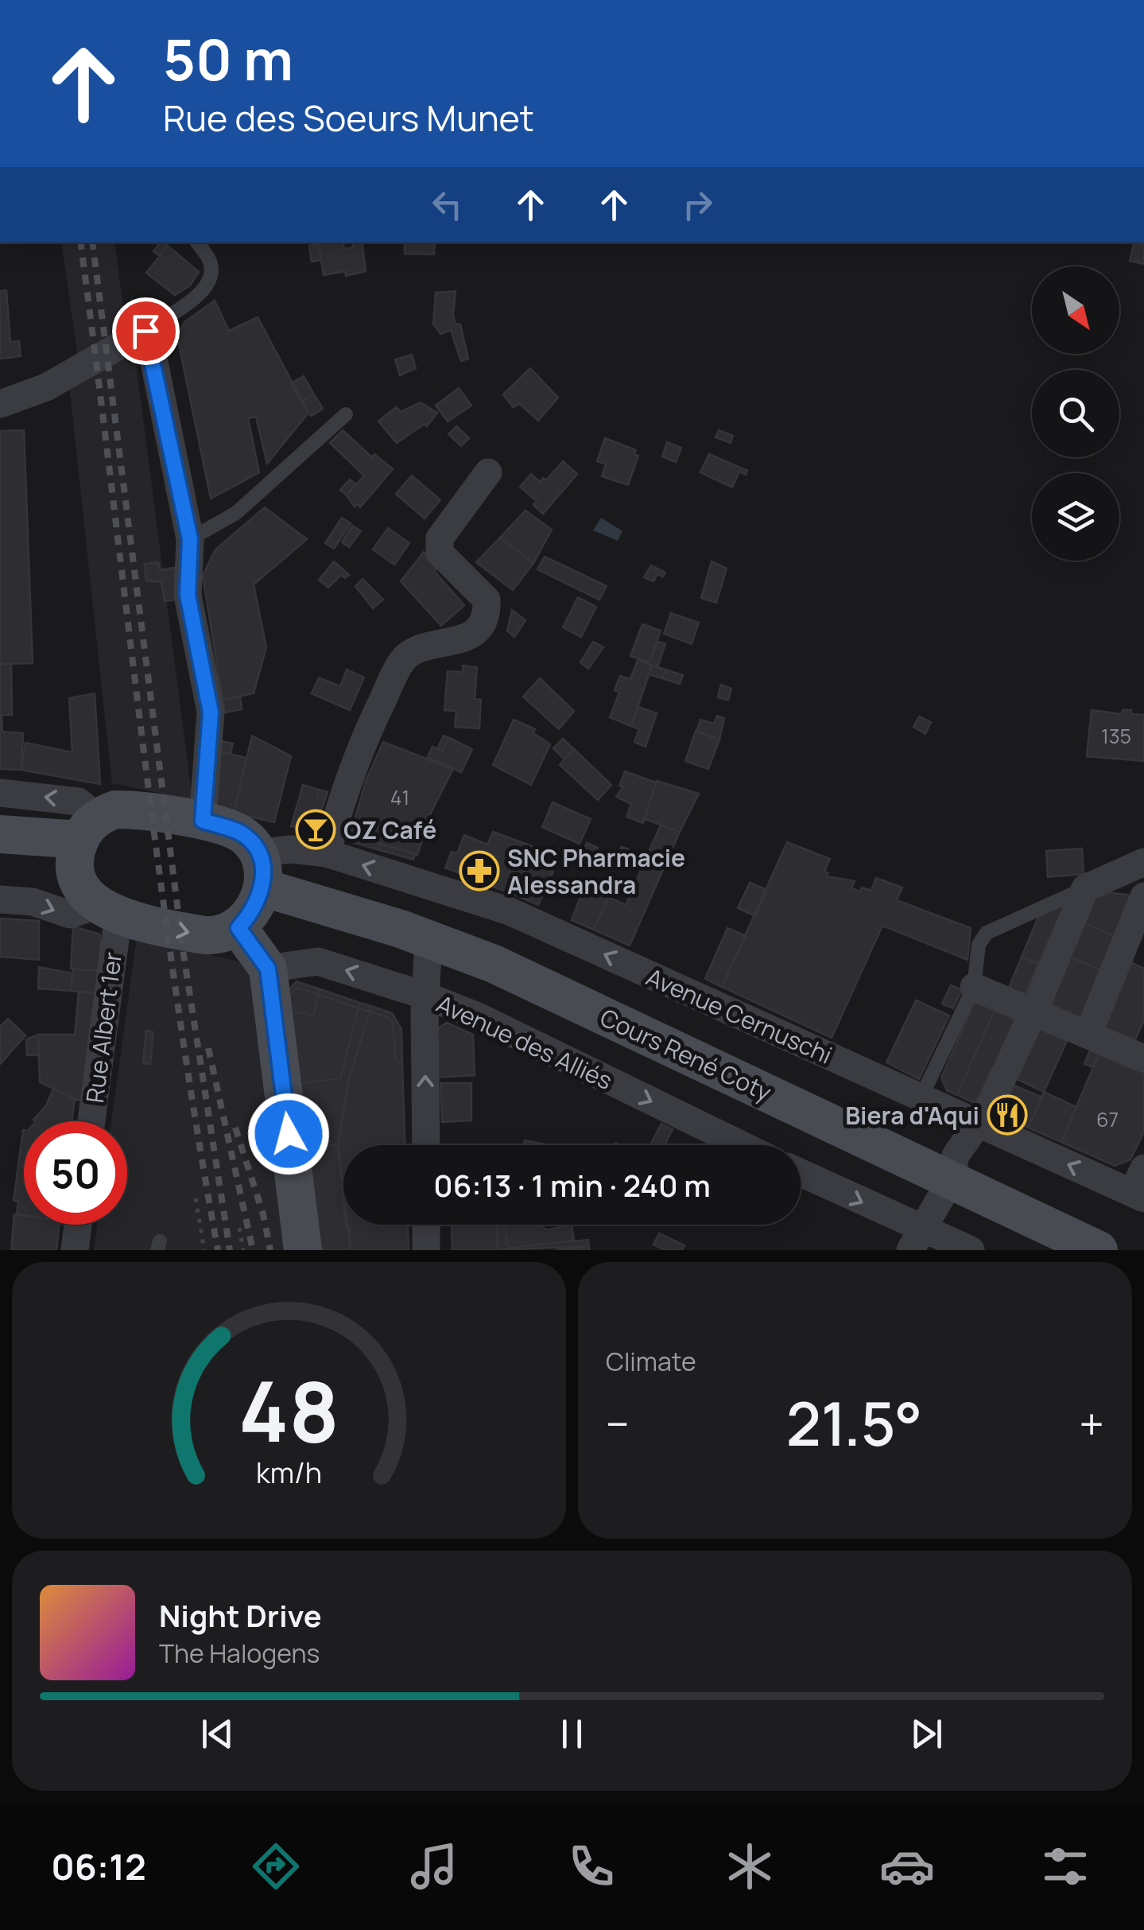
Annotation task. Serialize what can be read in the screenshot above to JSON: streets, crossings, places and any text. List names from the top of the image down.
{
  "streets": {
    "street": [
      "Avenue Cernuschi",
      "Rue Albert 1er",
      "Avenue des Alliés",
      "Cours René Coty"
    ]
  },
  "crossings": [
    ["Avenue Cernuschi", "Rue Albert 1er"],
    ["Avenue Cernuschi", "Cours René Coty"],
    ["Rue Albert 1er", "Cours René Coty"]
  ],
  "places": {
    "bar": ["OZ Café"],
    "pharmacy": ["SNC Pharmacie Alessandra"],
    "restaurant": ["Biera d'Aqui"]
  },
  "house_numbers": ["135", "41", "67"],
  "north": "bottom right",
  "page": {
    "turn": ["50 m", "Rue des Soeurs Munet"],
    "limit": "50",
    "trip": "06:13 · 1 min · 240 m",
    "tile": "Climate",
    "heat": ["−", "21.5°", "+"],
    "song": ["Night Drive", "The Halogens"],
    "tabs": "06:12",
    "gauge": ["48", "km/h"]
  }
}
